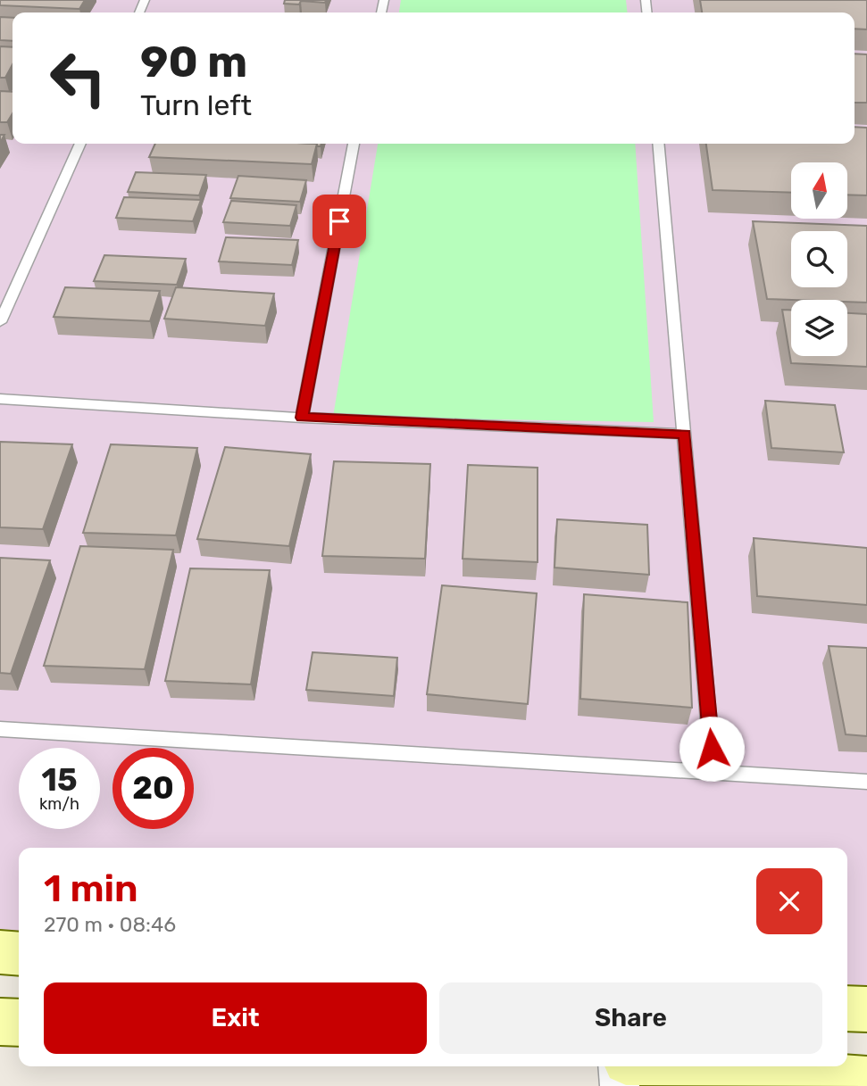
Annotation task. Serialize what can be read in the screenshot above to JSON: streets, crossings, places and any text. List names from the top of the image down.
{
  "north": "top",
  "page": {
    "turn": ["90 m", "Turn left"],
    "speed": "15 km/h",
    "limit": "20",
    "heading": ["1 min", "270 m · 08:46"],
    "buttons": ["Exit", "Share"]
  }
}
